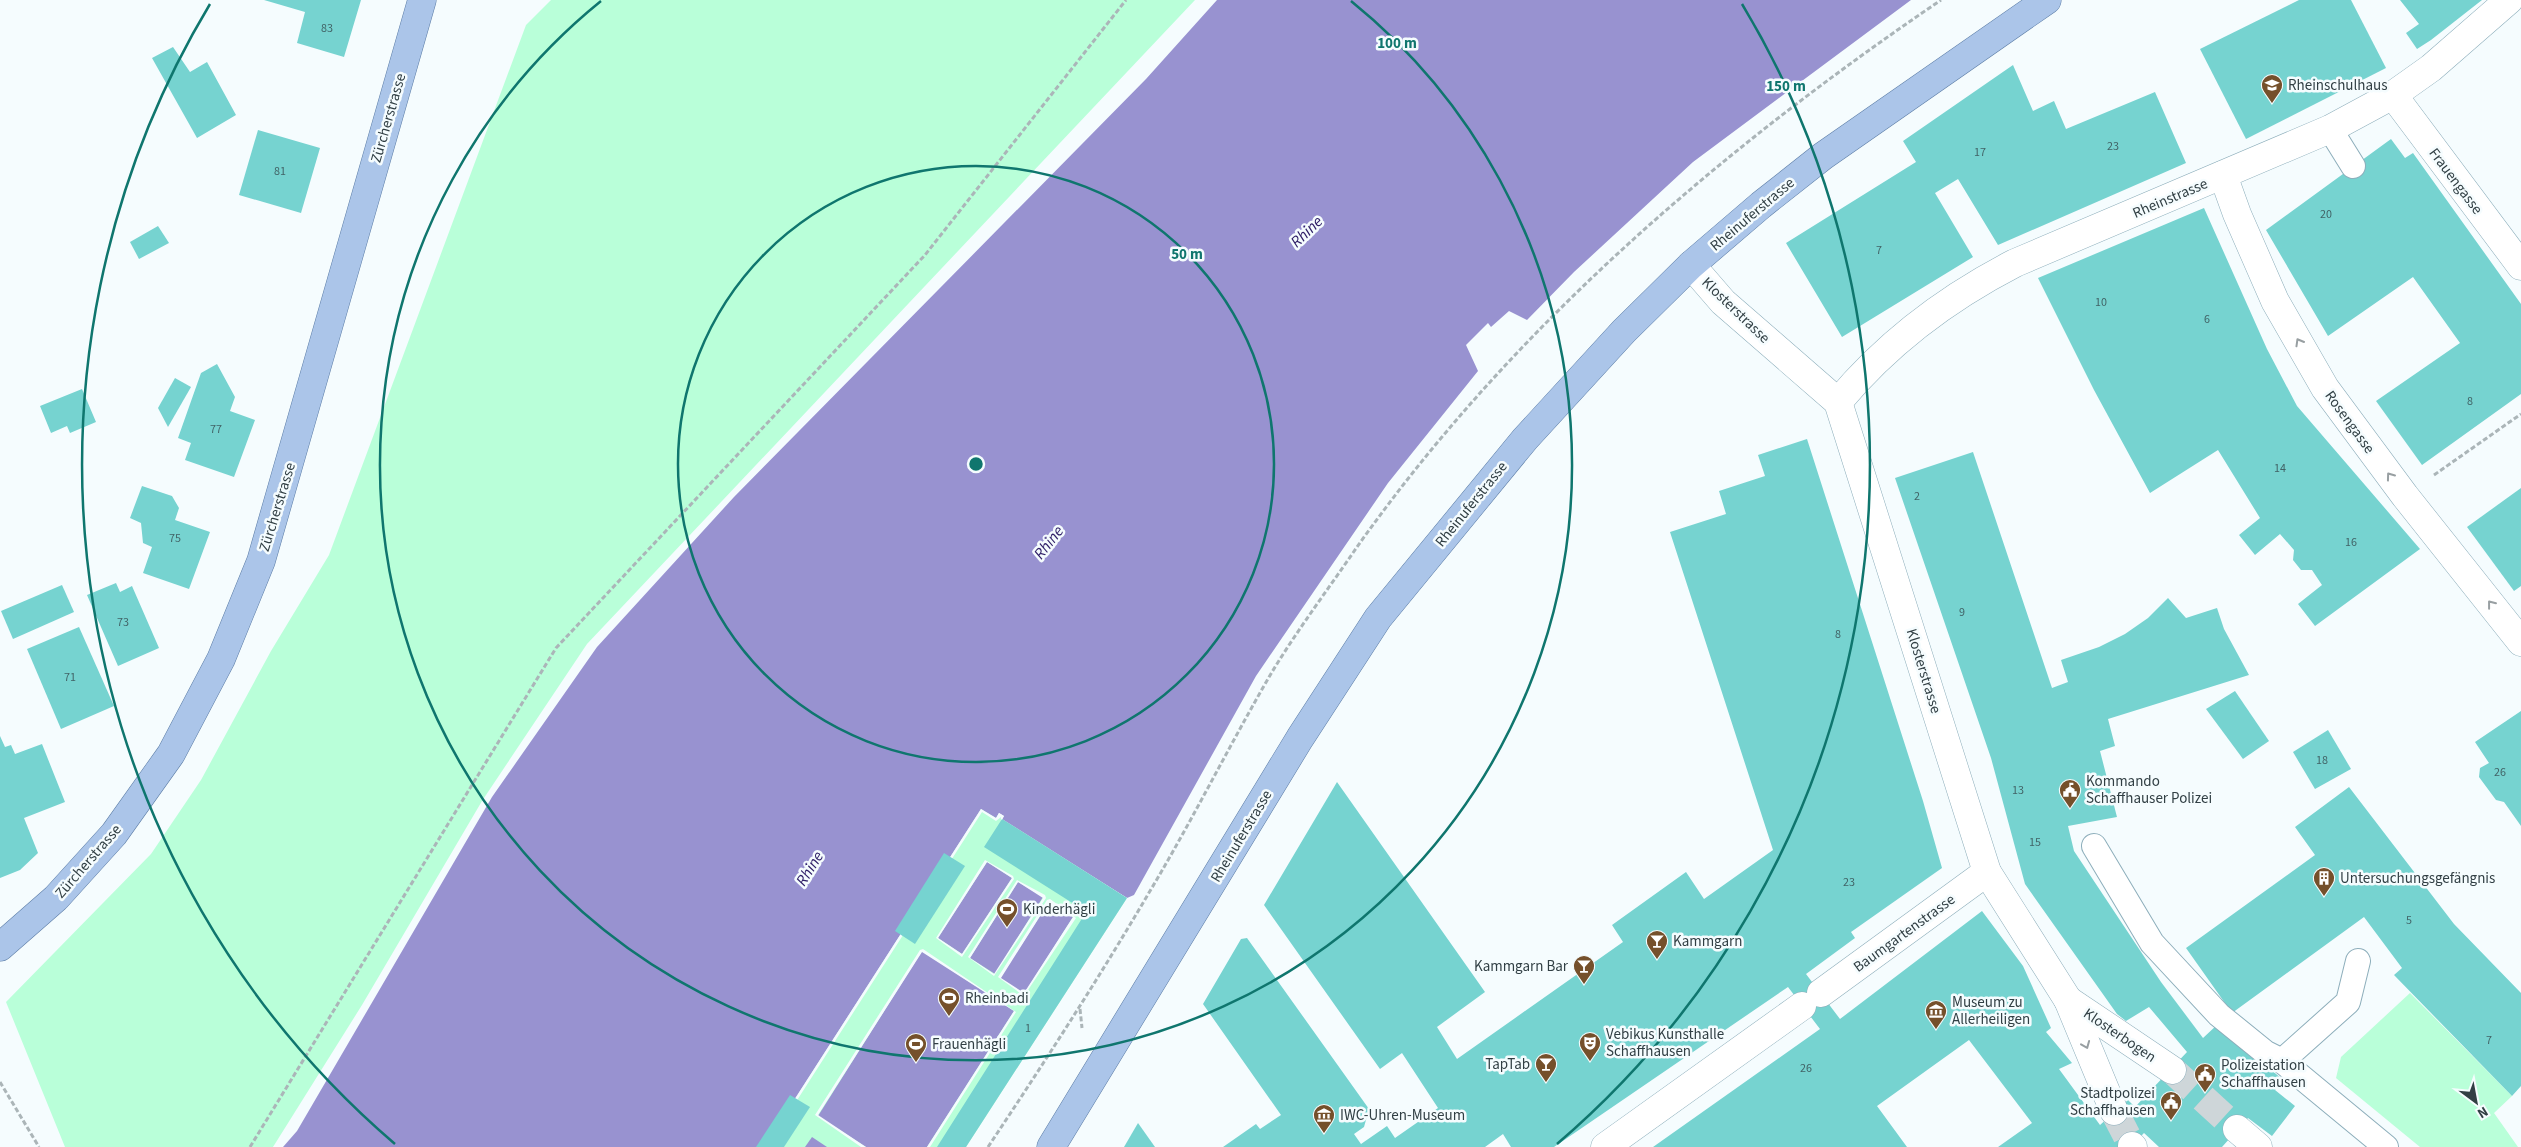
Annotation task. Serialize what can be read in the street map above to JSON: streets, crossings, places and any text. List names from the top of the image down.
{
  "streets": {
    "main road": ["Zürcherstrasse", "Rheinuferstrasse"],
    "street": [
      "Frauengasse",
      "Rheinstrasse",
      "Klosterstrasse",
      "Rosengasse",
      "Baumgartenstrasse",
      "Klosterbogen"
    ]
  },
  "crossings": [
    ["Frauengasse", "Rheinstrasse"],
    ["Rheinstrasse", "Klosterstrasse"],
    ["Rheinstrasse", "Rosengasse"],
    ["Rheinuferstrasse", "Klosterstrasse"],
    ["Klosterstrasse", "Baumgartenstrasse"],
    ["Klosterstrasse", "Klosterbogen"]
  ],
  "one_way": ["Rosengasse"],
  "water": ["Rhine"],
  "places": {
    "school or university": ["Rheinschulhaus"],
    "public building": ["Kommando Schaffhauser Polizei", "Polizeistation Schaffhausen", "Stadtpolizei Schaffhausen"],
    "building": ["Untersuchungsgefängnis"],
    "sports": ["Kinderhägli", "Rheinbadi", "Frauenhägli"],
    "bar": ["Kammgarn", "Kammgarn Bar", "TapTab"],
    "museum": ["Museum zu Allerheiligen", "IWC-Uhren-Museum"],
    "theatre": ["Vebikus Kunsthalle Schaffhausen"]
  },
  "house_numbers": [
    "83",
    "23",
    "17",
    "81",
    "20",
    "7",
    "10",
    "6",
    "8",
    "77",
    "14",
    "2",
    "75",
    "16",
    "9",
    "73",
    "8",
    "71",
    "18",
    "26",
    "13",
    "15",
    "23",
    "5",
    "1",
    "7",
    "26"
  ],
  "north": "bottom right",
  "rings": ["100 m", "150 m", "50 m"]
}
